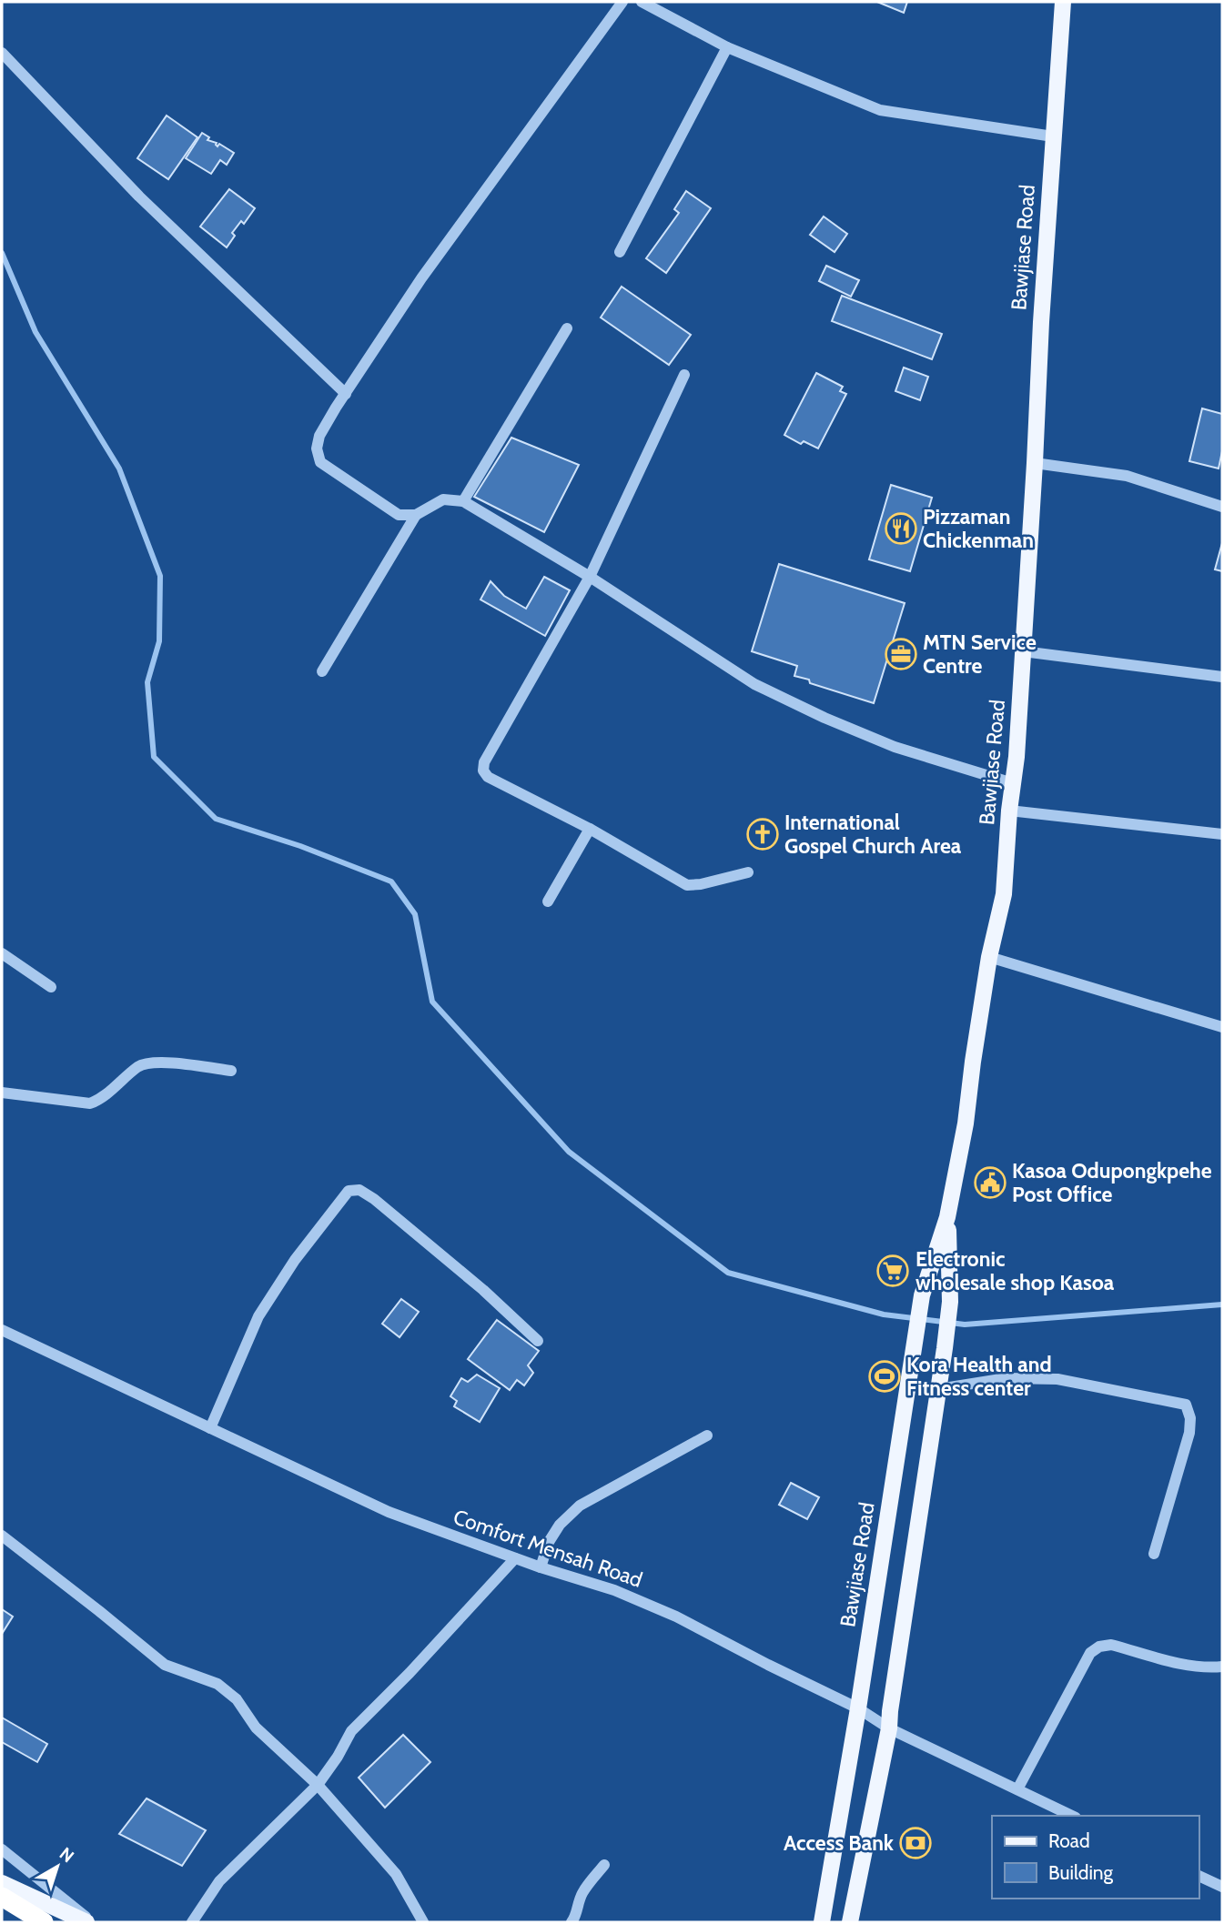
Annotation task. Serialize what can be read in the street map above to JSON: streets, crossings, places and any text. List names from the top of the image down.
{
  "streets": {
    "main road": ["Bawjiase Road"],
    "street": ["Comfort Mensah Road"]
  },
  "crossings": [
    ["Bawjiase Road", "Comfort Mensah Road"]
  ],
  "places": {
    "restaurant": ["Pizzaman Chickenman"],
    "office": ["MTN Service Centre"],
    "church": ["International Gospel Church Area"],
    "public building": ["Kasoa Odupongkpehe Post Office"],
    "supermarket": ["Electronic wholesale shop Kasoa"],
    "sports": ["Kora Health and Fitness center"],
    "bank": ["Access Bank"]
  },
  "legend": ["Road", "Building"],
  "north": "top right"
}
